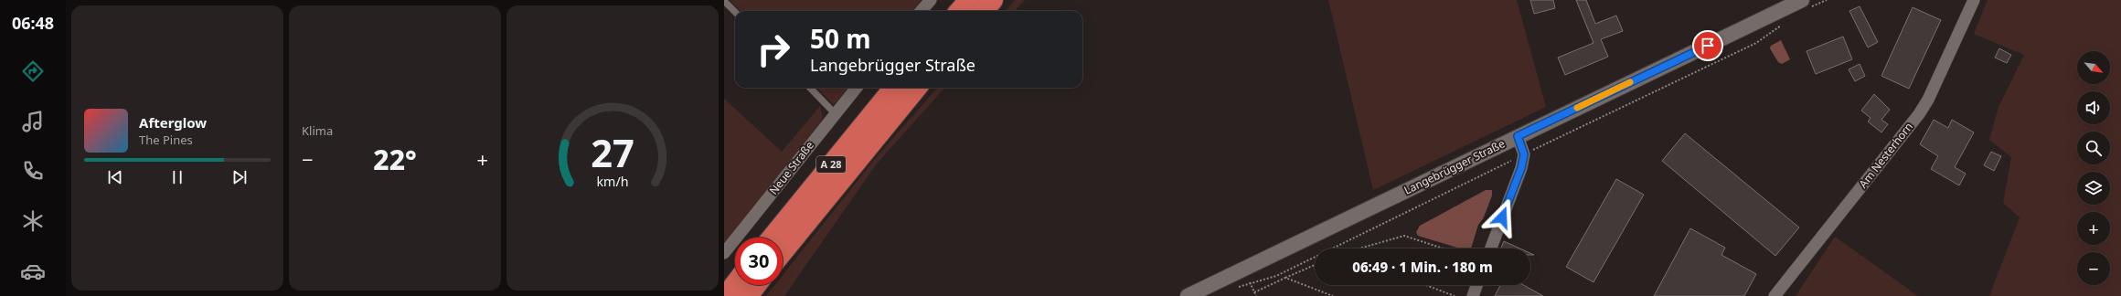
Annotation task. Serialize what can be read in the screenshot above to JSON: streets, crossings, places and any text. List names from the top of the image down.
{
  "streets": {
    "highway": ["A 28"],
    "street": ["Am Nesterhorn", "Langebrügger Straße", "Neue Straße"]
  },
  "north": "bottom right",
  "page": {
    "tabs": "06:48",
    "tile": "Klima",
    "turn": ["50 m", "Langebrügger Straße"],
    "map_buttons": ["+", "−"],
    "song": ["Afterglow", "The Pines"],
    "heat": ["−", "22°", "+"],
    "limit": "30",
    "trip": "06:49 · 1 Min. · 180 m",
    "gauge": ["27", "km/h"]
  }
}
